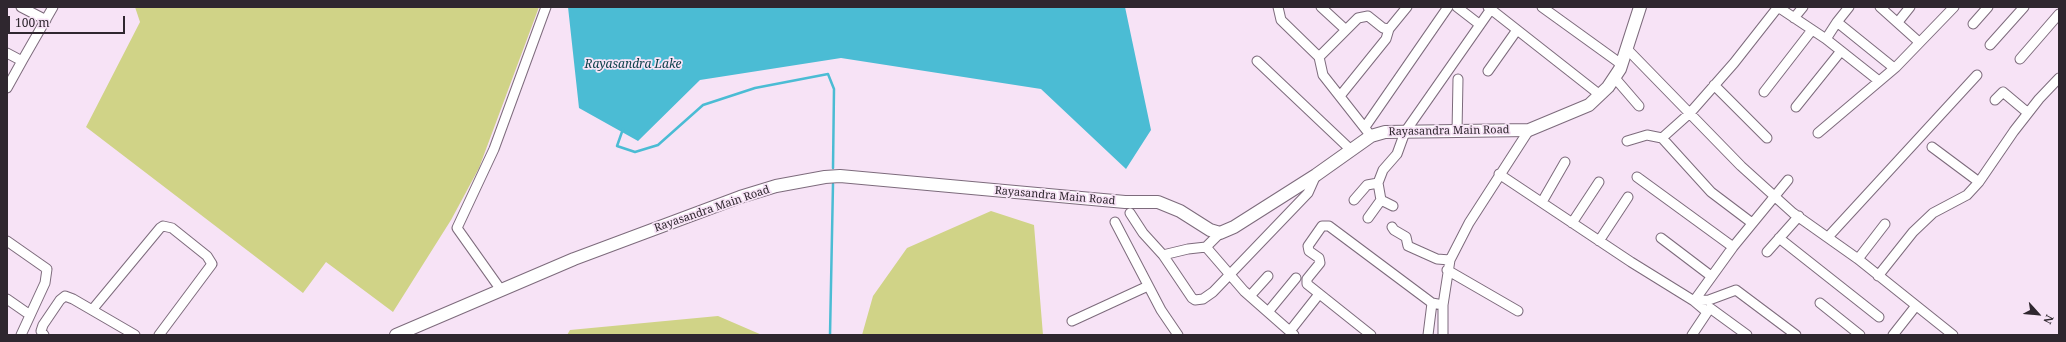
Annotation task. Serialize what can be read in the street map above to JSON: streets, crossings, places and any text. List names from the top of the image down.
{
  "streets": {
    "street": ["Rayasandra Main Road"]
  },
  "water": ["Rayasandra Lake"],
  "scale_bar": "100 m",
  "north": "bottom right"
}
